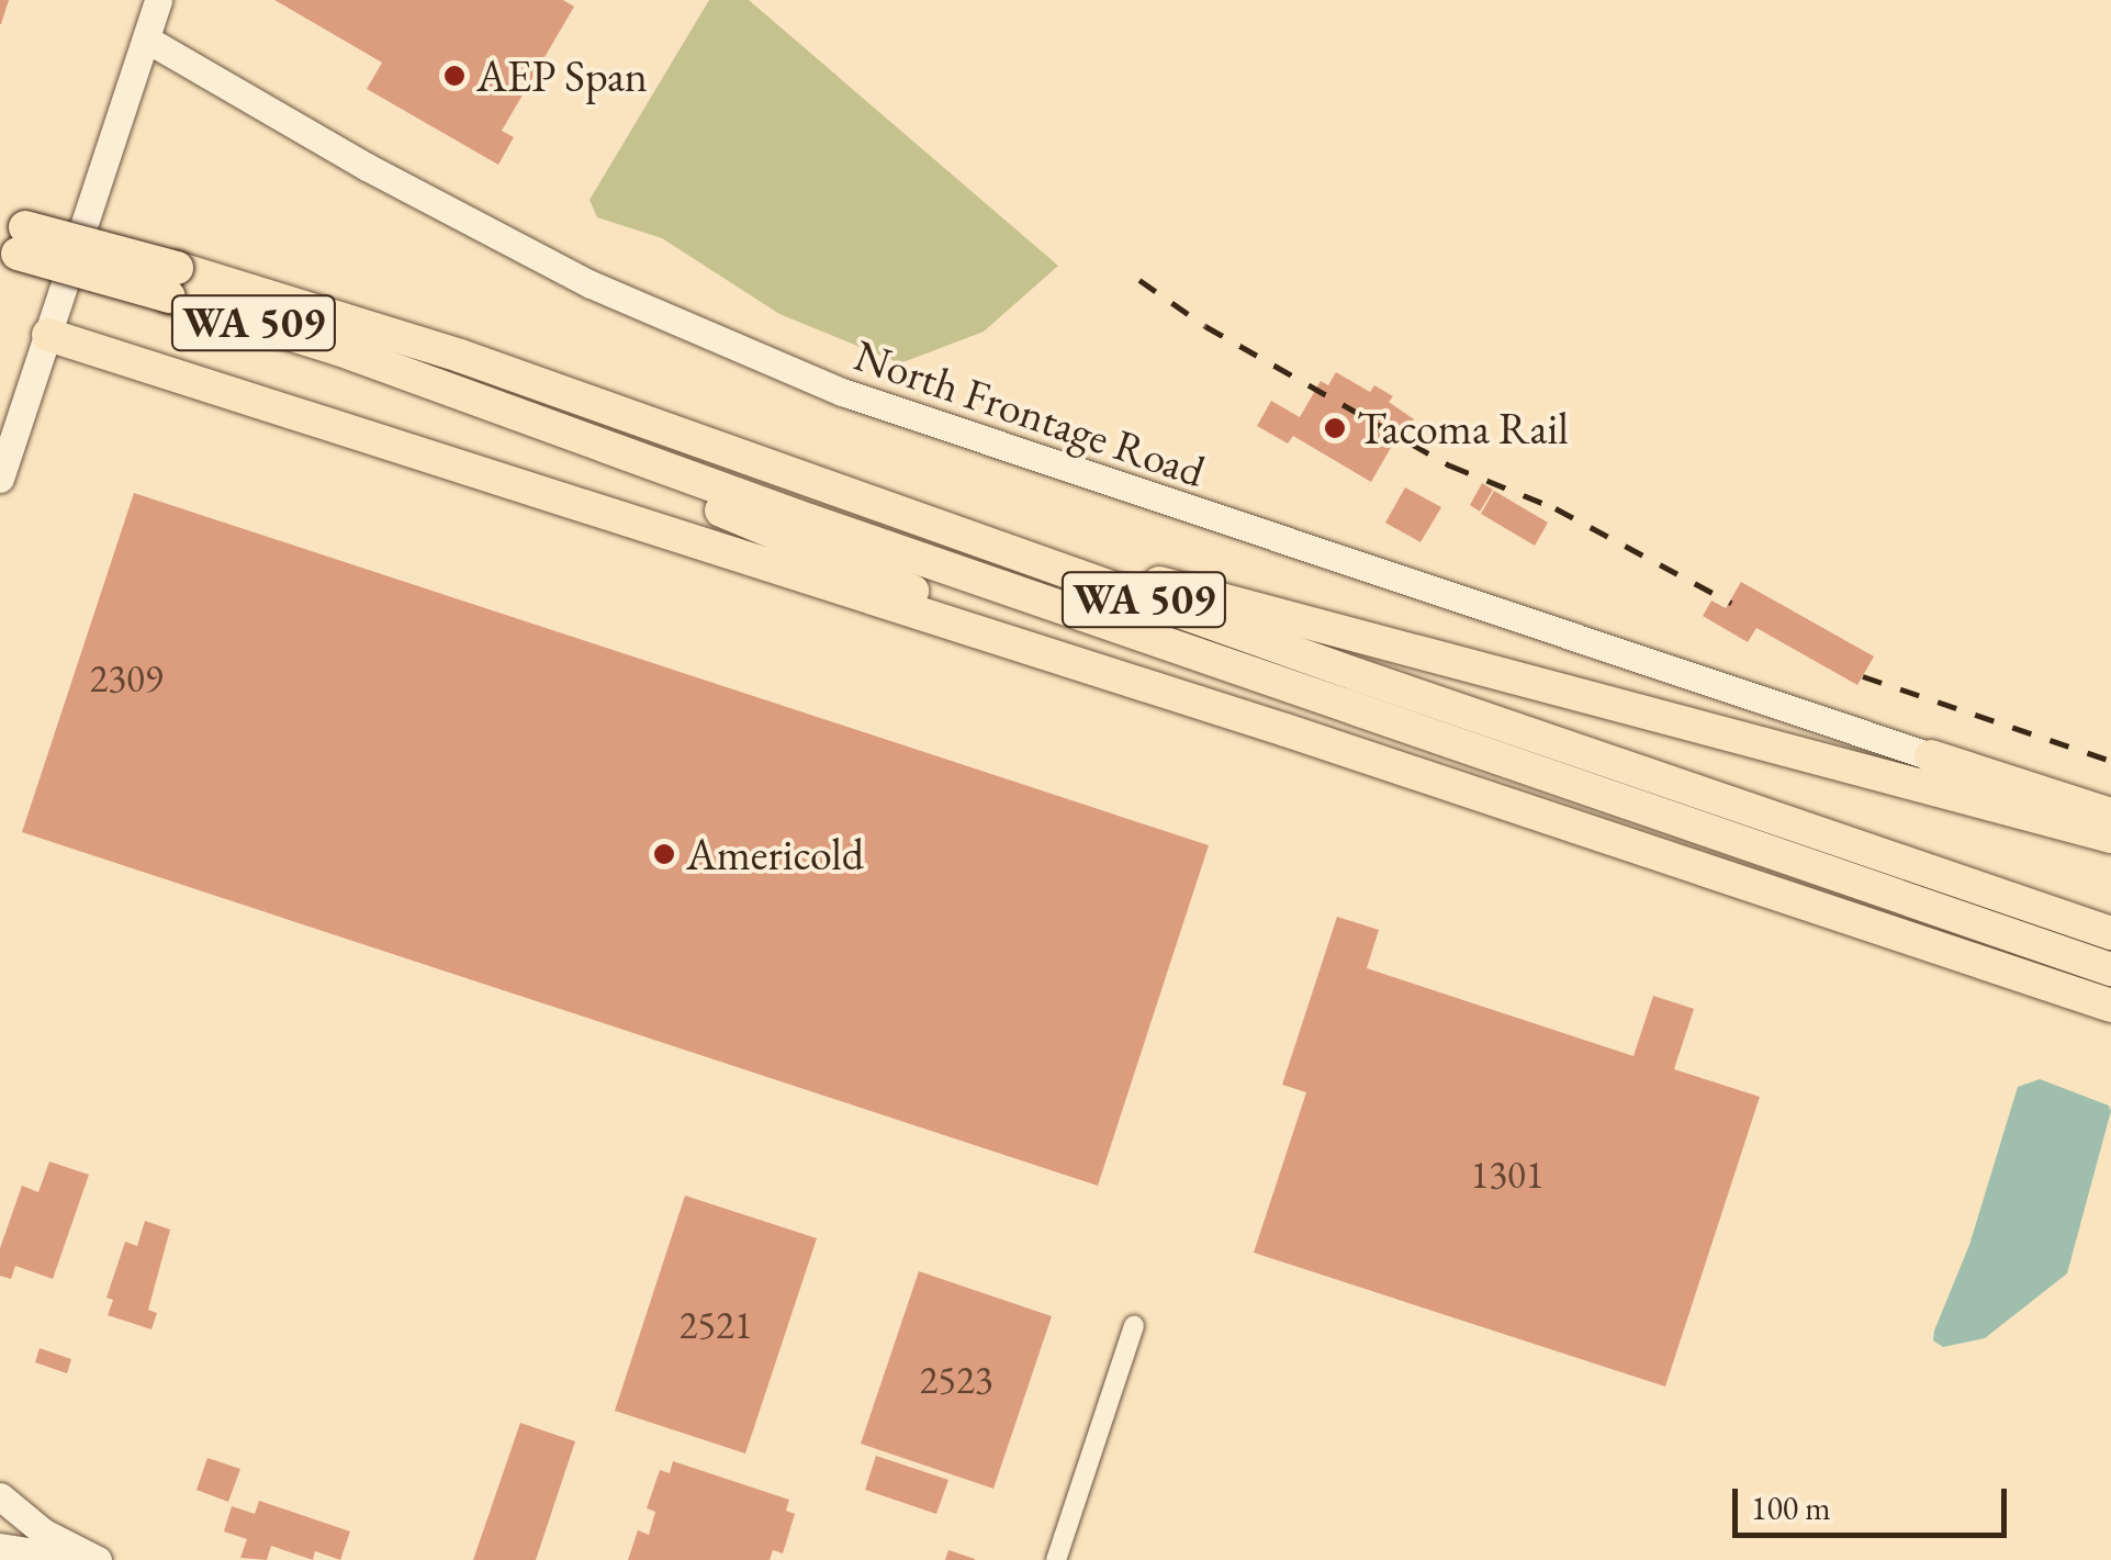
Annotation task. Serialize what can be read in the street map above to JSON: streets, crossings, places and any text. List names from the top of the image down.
{
  "streets": {
    "highway": ["WA 509"],
    "street": ["North Frontage Road"]
  },
  "places": ["AEP Span", "Tacoma Rail", "Americold"],
  "house_numbers": [
    "2309",
    "1301",
    "2521",
    "2523"
  ],
  "scale_bar": "100 m"
}
